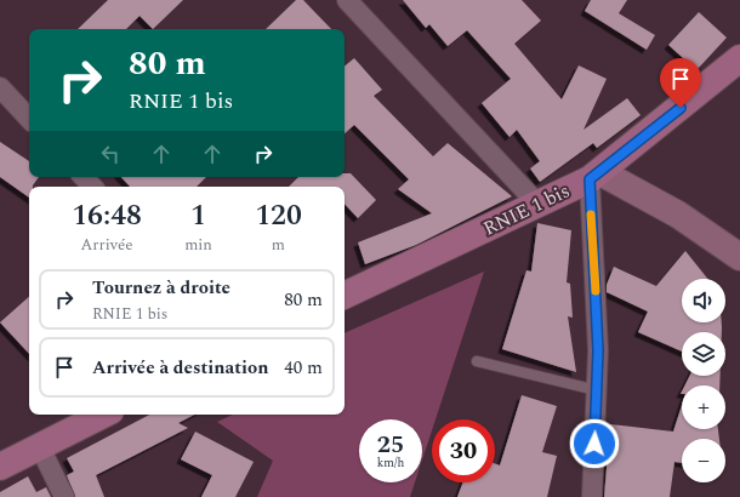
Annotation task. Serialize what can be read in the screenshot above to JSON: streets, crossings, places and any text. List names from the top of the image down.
{
  "streets": {
    "main road": ["RNIE 1 bis"]
  },
  "page": {
    "turn": ["80 m", "RNIE 1 bis"],
    "eta": [
      "16:48",
      "Arrivée",
      "1",
      "min",
      "120",
      "m"
    ],
    "list": [
      {
        "name": "Tournez à droite",
        "note": "RNIE 1 bis",
        "value": "80 m"
      },
      {
        "name": "Arrivée à destination",
        "value": "40 m"
      }
    ],
    "map_buttons": ["+", "−"],
    "speed": "25 km/h",
    "limit": "30"
  }
}
